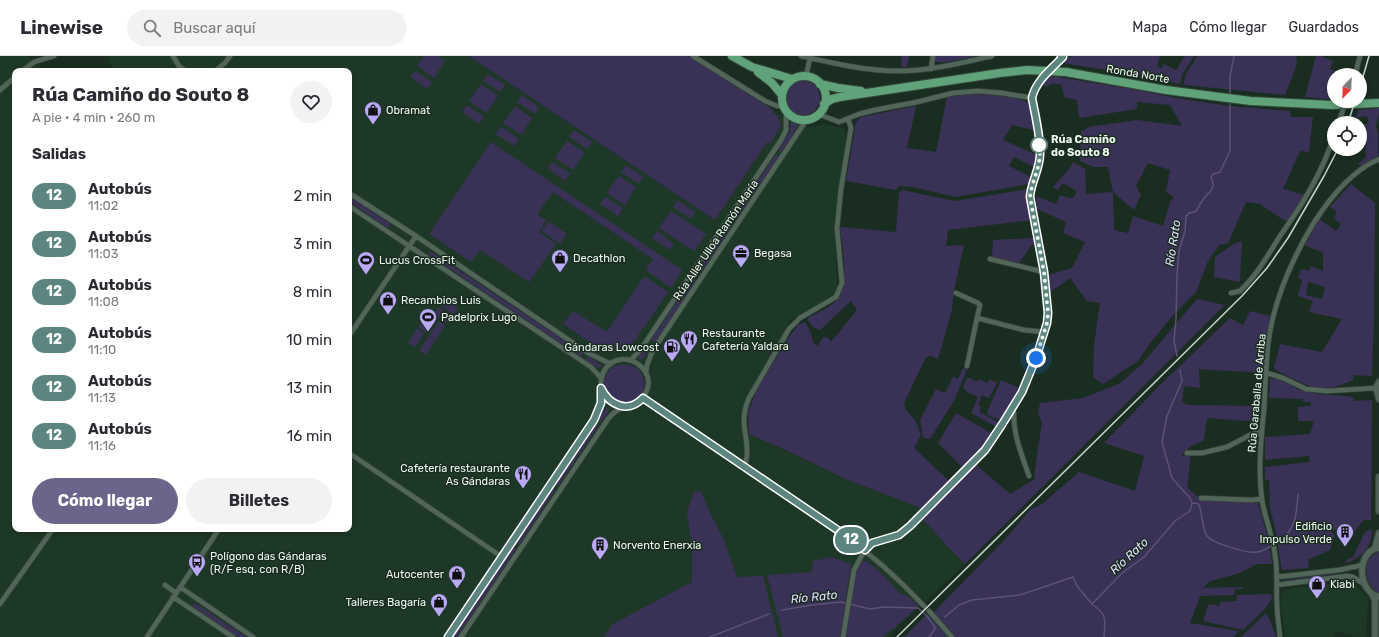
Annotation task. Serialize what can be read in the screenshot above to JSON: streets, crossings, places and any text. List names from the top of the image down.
{
  "streets": {
    "highway": ["Ronda Norte"],
    "street": ["Rúa Aller Ulloa Ramón María", "Rúa Garaballa de Arriba"]
  },
  "crossings": [
    ["Ronda Norte", "Rúa Aller Ulloa Ramón María"]
  ],
  "water": ["Río Rato"],
  "places": {
    "shop": [
      "Obramat",
      "Decathlon",
      "Recambios Luis",
      "Autocenter",
      "Kiabi",
      "Talleres Bagaría"
    ],
    "other": ["Rúa Camiño do Souto 8"],
    "office": ["Begasa"],
    "sports": ["Lucus CrossFit", "Padelprix Lugo"],
    "restaurant": ["Restaurante Cafetería Yaldara", "Cafetería restaurante As Gándaras"],
    "fuel station": ["Gándaras Lowcost"],
    "building": ["Edificio Impulso Verde", "Norvento Enerxia"],
    "bus stop": ["Polígono das Gándaras (R/F esq. con R/B)"]
  },
  "lines": ["bus line 12"],
  "north": "bottom left",
  "page": {
    "header": "Linewise",
    "search": "Buscar aquí",
    "nav": ["Mapa", "Cómo llegar", "Guardados"],
    "on_map": "12",
    "heading": [
      ["Rúa Camiño do Souto 8", "A pie · 4 min · 260 m"],
      "Salidas"
    ],
    "list": [
      {
        "mark": "12",
        "name": "Autobús",
        "note": "11:02",
        "value": "2 min"
      },
      {
        "mark": "12",
        "name": "Autobús",
        "note": "11:03",
        "value": "3 min"
      },
      {
        "mark": "12",
        "name": "Autobús",
        "note": "11:08",
        "value": "8 min"
      },
      {
        "mark": "12",
        "name": "Autobús",
        "note": "11:10",
        "value": "10 min"
      },
      {
        "mark": "12",
        "name": "Autobús",
        "note": "11:13",
        "value": "13 min"
      },
      {
        "mark": "12",
        "name": "Autobús",
        "note": "11:16",
        "value": "16 min"
      }
    ],
    "buttons": ["Cómo llegar", "Billetes"]
  }
}
